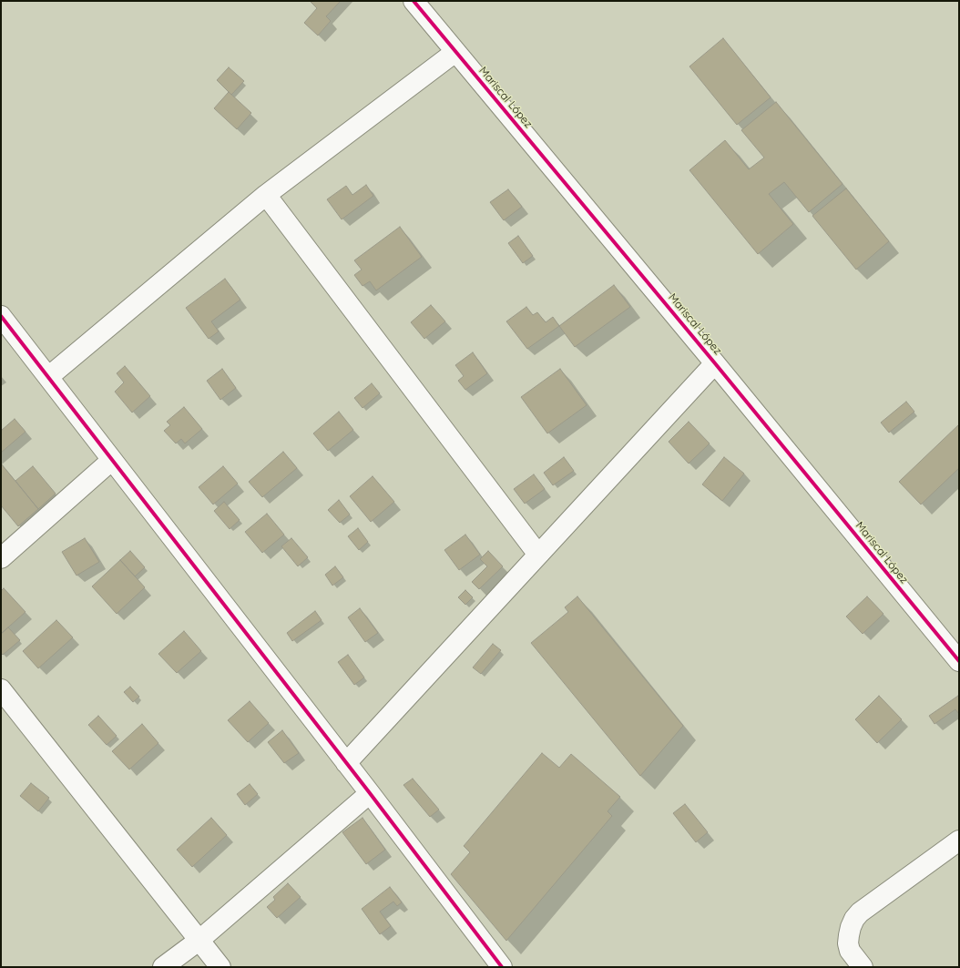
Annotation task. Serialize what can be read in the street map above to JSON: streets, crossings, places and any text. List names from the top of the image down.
{
  "streets": {
    "street": ["Mariscal López"]
  }
}
